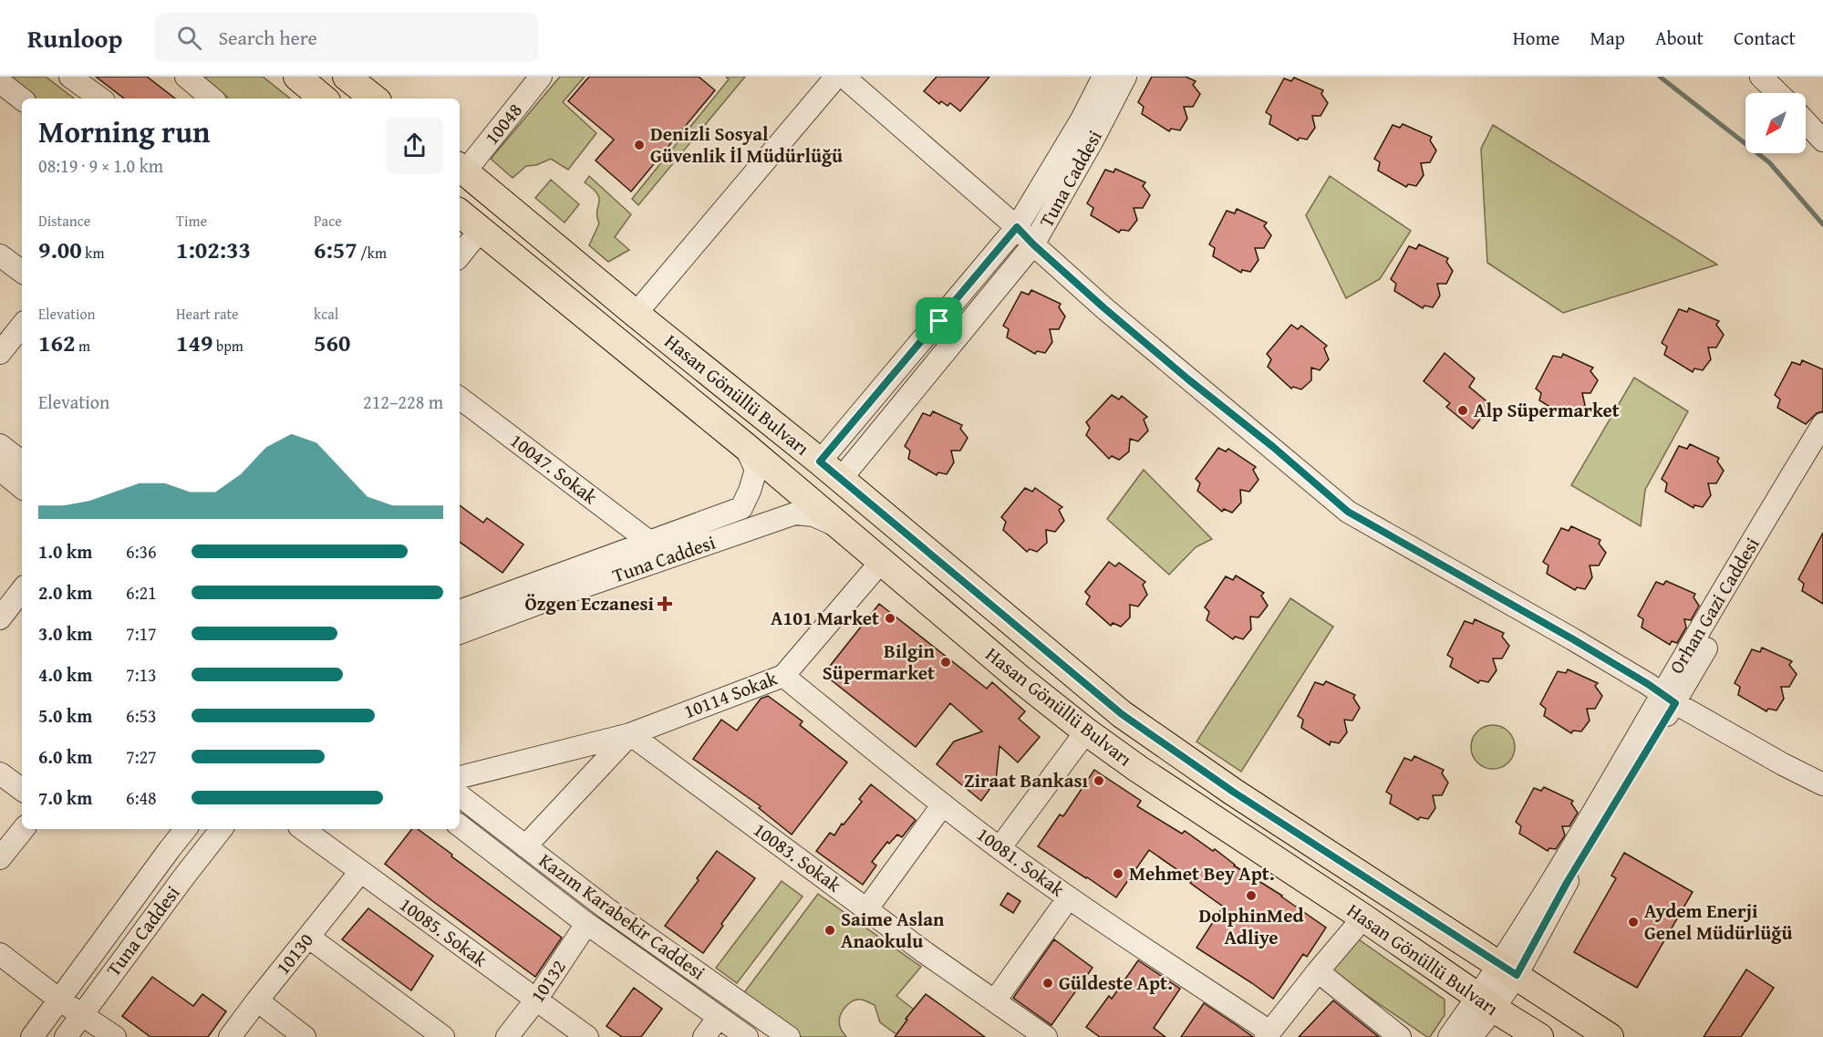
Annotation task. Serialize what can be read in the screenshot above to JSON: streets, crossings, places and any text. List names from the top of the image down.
{
  "streets": {
    "main road": ["Hasan Gönüllü Bulvarı"],
    "street": [
      "10048",
      "Tuna Caddesi",
      "10047. Sokak",
      "Orhan Gazi Caddesi",
      "10114 Sokak",
      "10083. Sokak",
      "10081. Sokak",
      "Kazım Karabekir Caddesi",
      "10085. Sokak",
      "10130",
      "10132"
    ]
  },
  "crossings": [
    ["10048", "Hasan Gönüllü Bulvarı"],
    ["Tuna Caddesi", "Hasan Gönüllü Bulvarı"],
    ["Tuna Caddesi", "10047. Sokak"],
    ["Hasan Gönüllü Bulvarı", "Orhan Gazi Caddesi"],
    ["Hasan Gönüllü Bulvarı", "10114 Sokak"],
    ["10114 Sokak", "10083. Sokak"],
    ["10114 Sokak", "10081. Sokak"],
    ["10114 Sokak", "Kazım Karabekir Caddesi"],
    ["Kazım Karabekir Caddesi", "10132"],
    ["10085. Sokak", "10130"],
    ["10085. Sokak", "10132"]
  ],
  "places": {
    "other": [
      "Denizli Sosyal Güvenlik İl Müdürlüğü",
      "Alp Süpermarket",
      "A101 Market",
      "Bilgin Süpermarket",
      "Ziraat Bankası",
      "Mehmet Bey Apt.",
      "DolphinMed Adliye",
      "Aydem Enerji Genel Müdürlüğü",
      "Saime Aslan Anaokulu",
      "Güldeste Apt."
    ],
    "health": ["Özgen Eczanesi"]
  },
  "north": "bottom left",
  "page": {
    "header": "Runloop",
    "search": "Search here",
    "nav": [
      "Home",
      "Map",
      "About",
      "Contact"
    ],
    "heading": ["Morning run", "08:19 · 9 × 1.0 km"],
    "stats": [
      ["Distance", "9.00 km"],
      ["Time", "1:02:33"],
      ["Pace", "6:57 /km"],
      ["Elevation", "162 m"],
      ["Heart rate", "149 bpm"],
      ["kcal", "560"]
    ],
    "chart": ["Elevation", "212–228 m"],
    "list": [
      {
        "name": "1.0 km",
        "note": "6:36"
      },
      {
        "name": "2.0 km",
        "note": "6:21"
      },
      {
        "name": "3.0 km",
        "note": "7:17"
      },
      {
        "name": "4.0 km",
        "note": "7:13"
      },
      {
        "name": "5.0 km",
        "note": "6:53"
      },
      {
        "name": "6.0 km",
        "note": "7:27"
      },
      {
        "name": "7.0 km",
        "note": "6:48"
      }
    ]
  }
}
